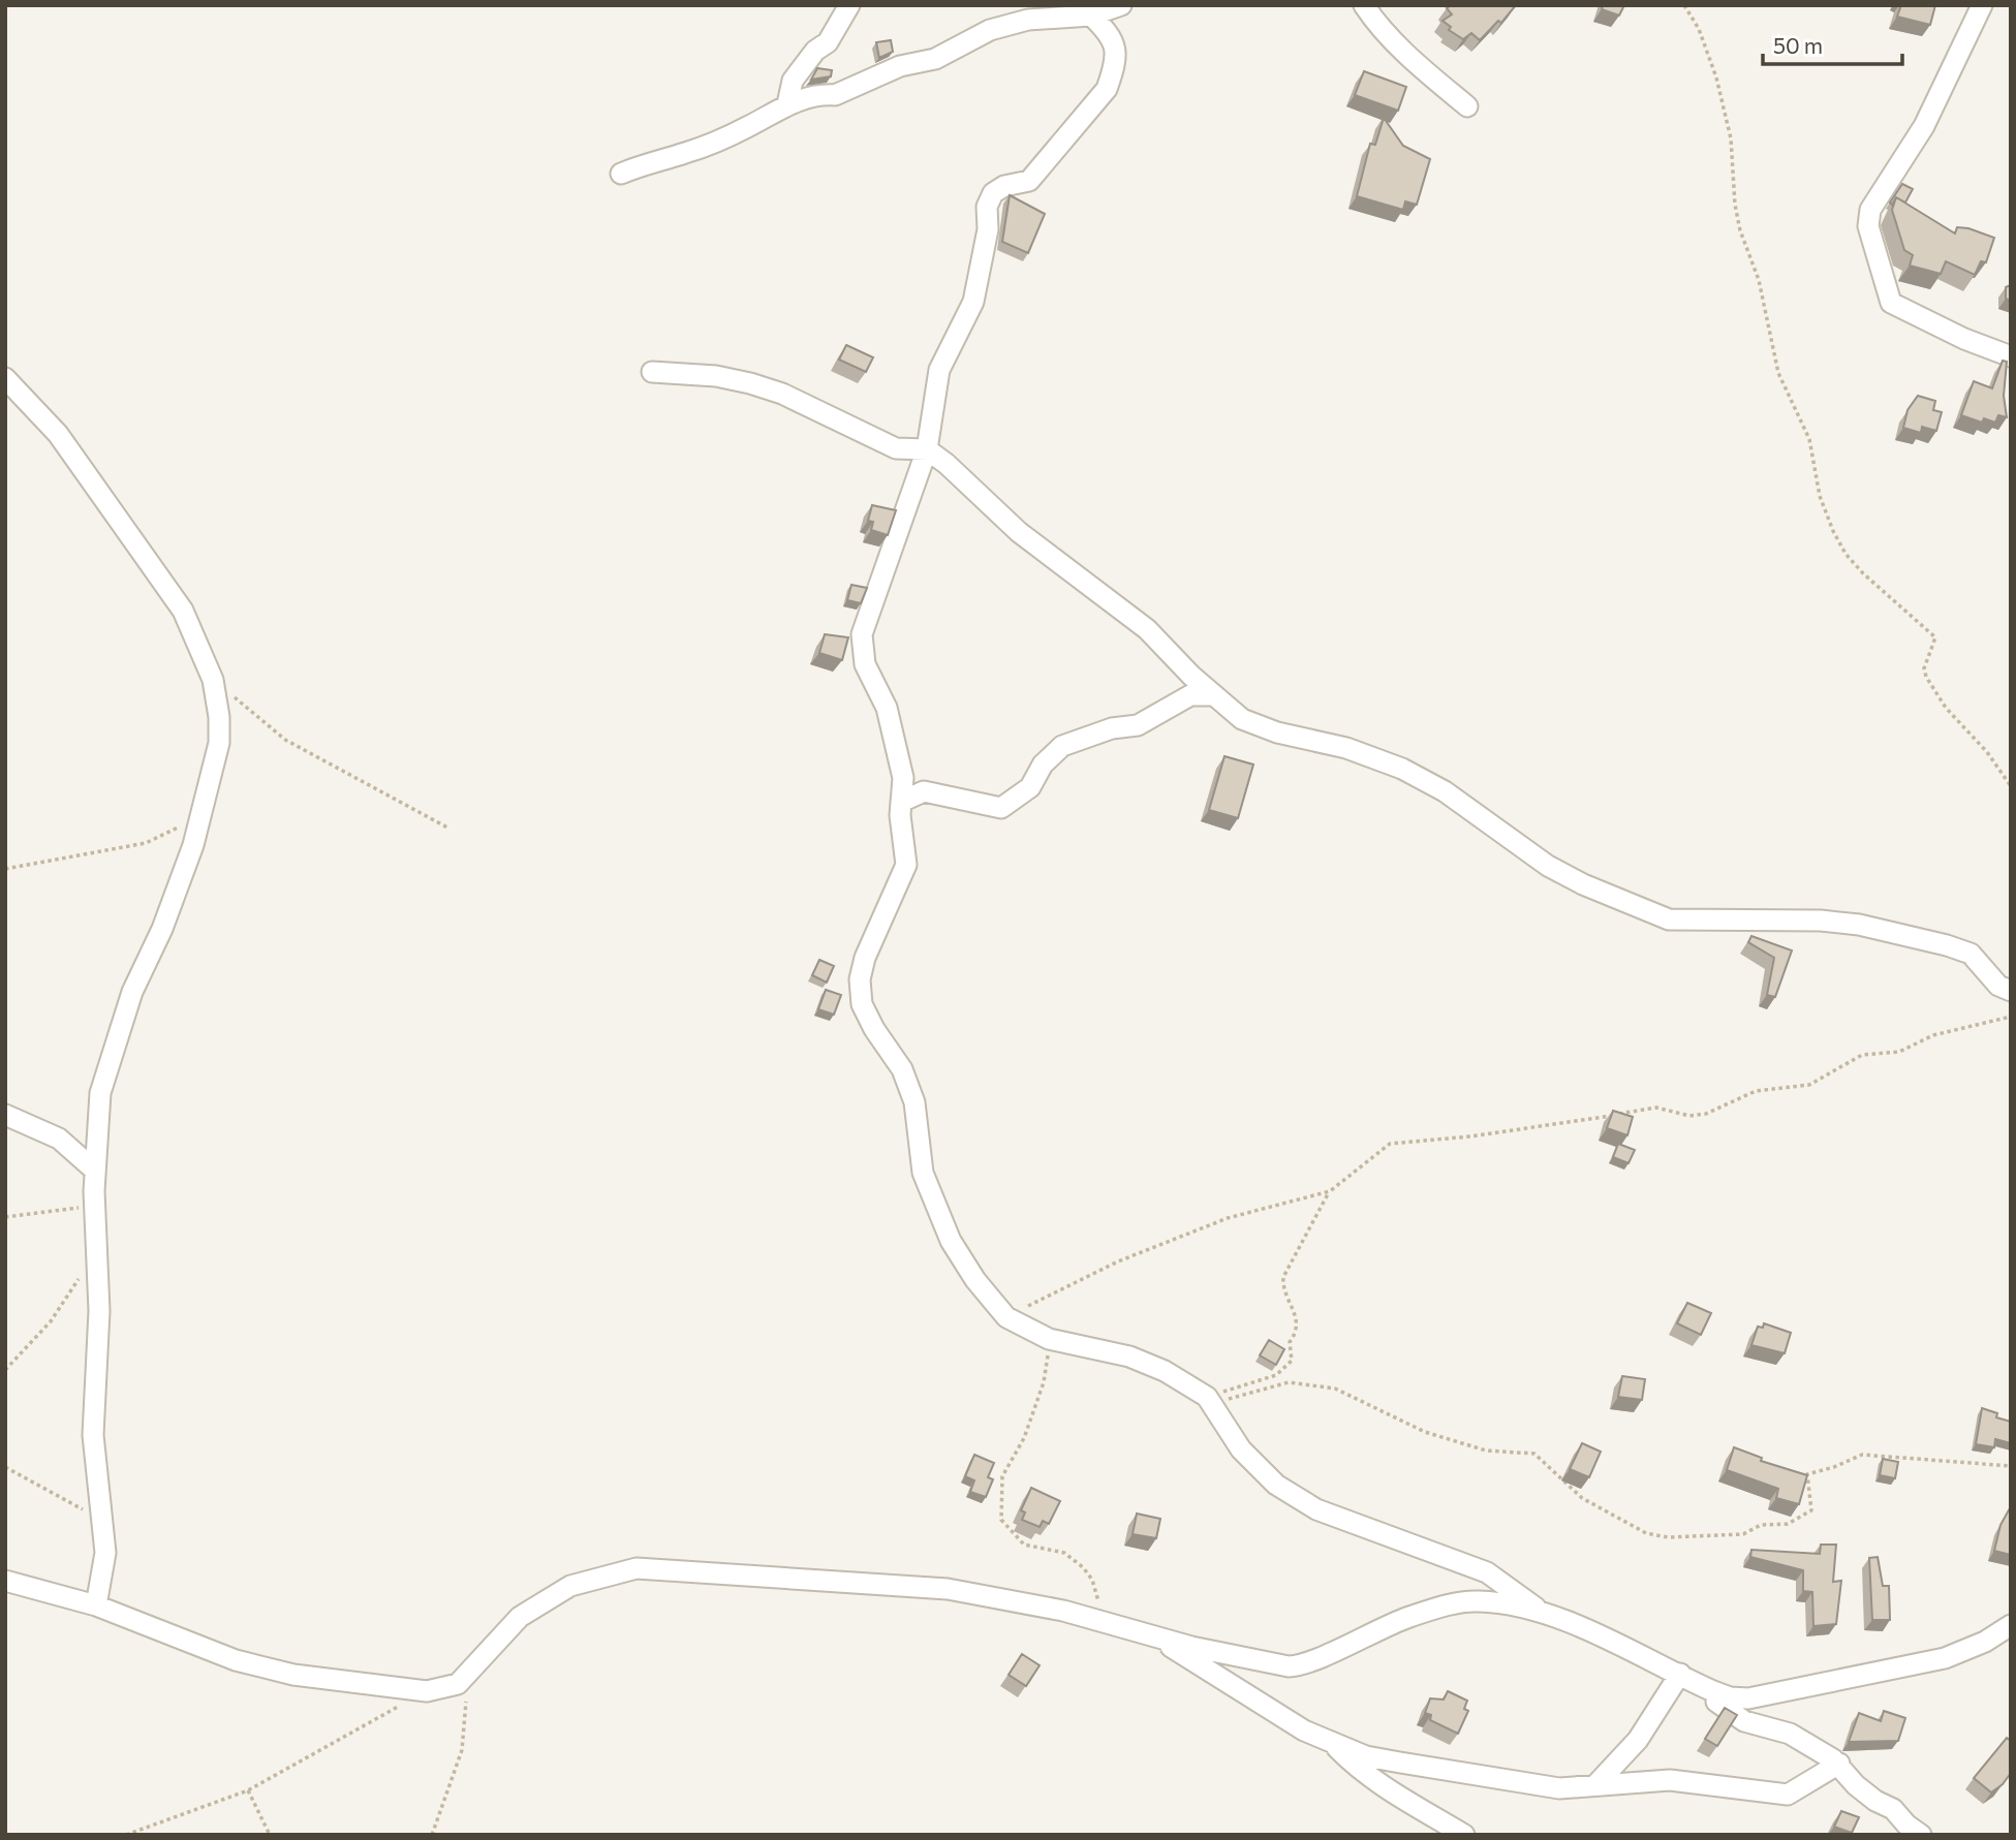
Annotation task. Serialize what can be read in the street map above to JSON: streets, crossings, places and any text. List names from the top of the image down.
{
  "scale_bar": "50 m"
}
